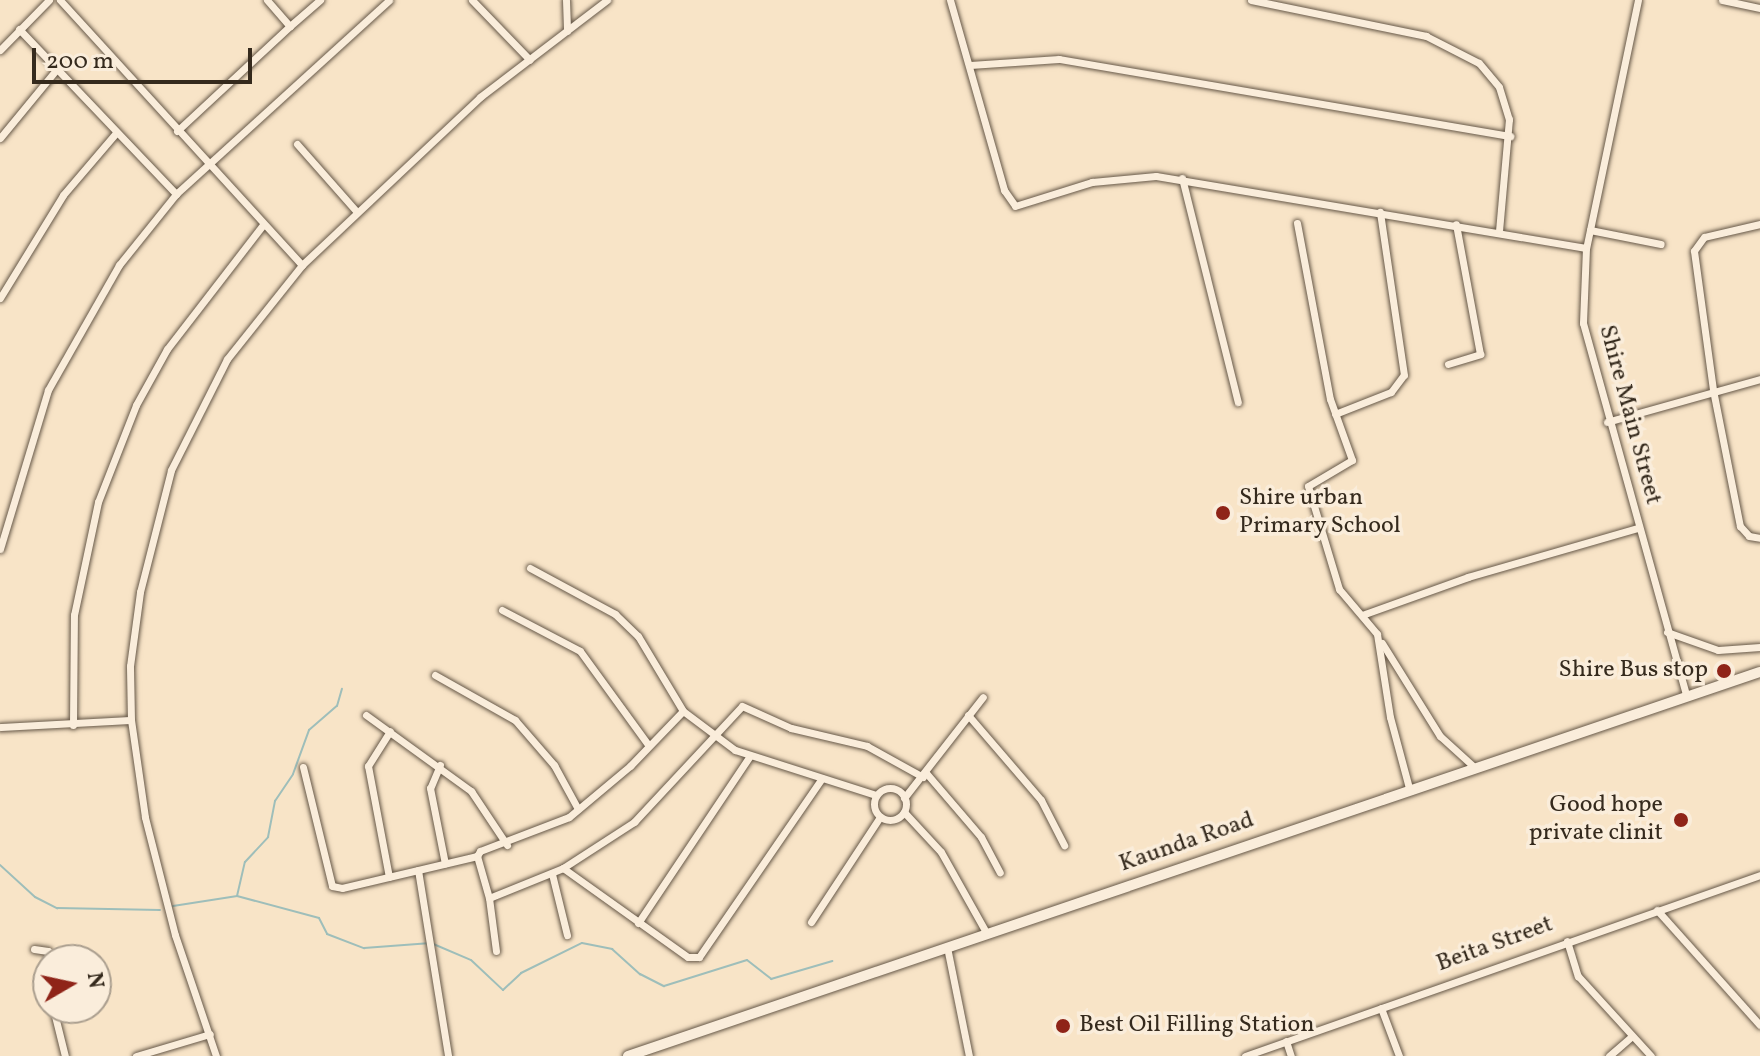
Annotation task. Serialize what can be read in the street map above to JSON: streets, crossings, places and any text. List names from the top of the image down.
{
  "streets": {
    "main road": ["Kaunda Road"],
    "street": ["Shire Main Street", "Beita Street"]
  },
  "crossings": [
    ["Shire Main Street", "Kaunda Road"]
  ],
  "places": [
    "Shire urban Primary School",
    "Shire Bus stop",
    "Good hope private clinit",
    "Best Oil Filling Station"
  ],
  "scale_bar": "200 m",
  "north": "right"
}
